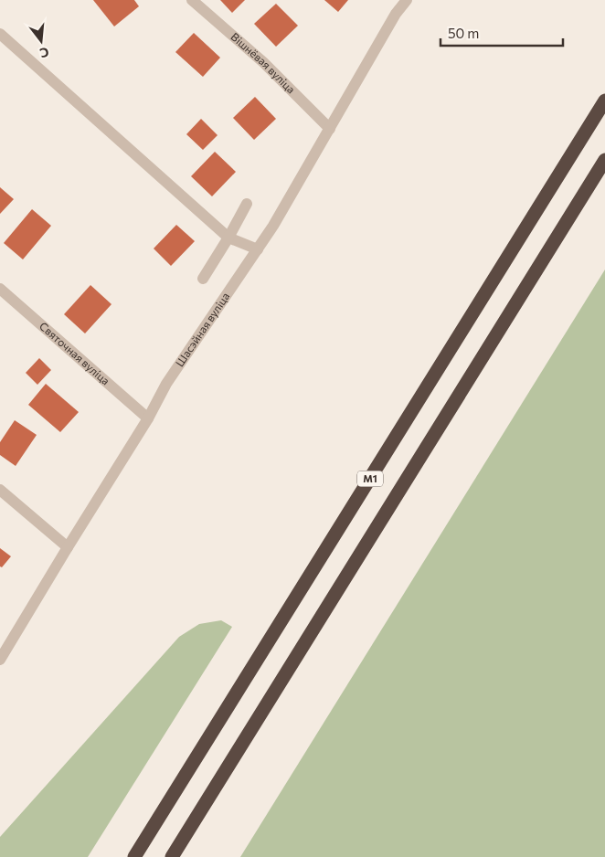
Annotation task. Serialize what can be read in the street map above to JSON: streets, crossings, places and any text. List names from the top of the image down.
{
  "streets": {
    "highway": ["М1"],
    "street": ["Вішнёвая вуліца", "Шасэйная вуліца", "Святочная вуліца"]
  },
  "crossings": [
    ["Вішнёвая вуліца", "Шасэйная вуліца"],
    ["Шасэйная вуліца", "Святочная вуліца"]
  ],
  "scale_bar": "50 m",
  "north": "bottom"
}
